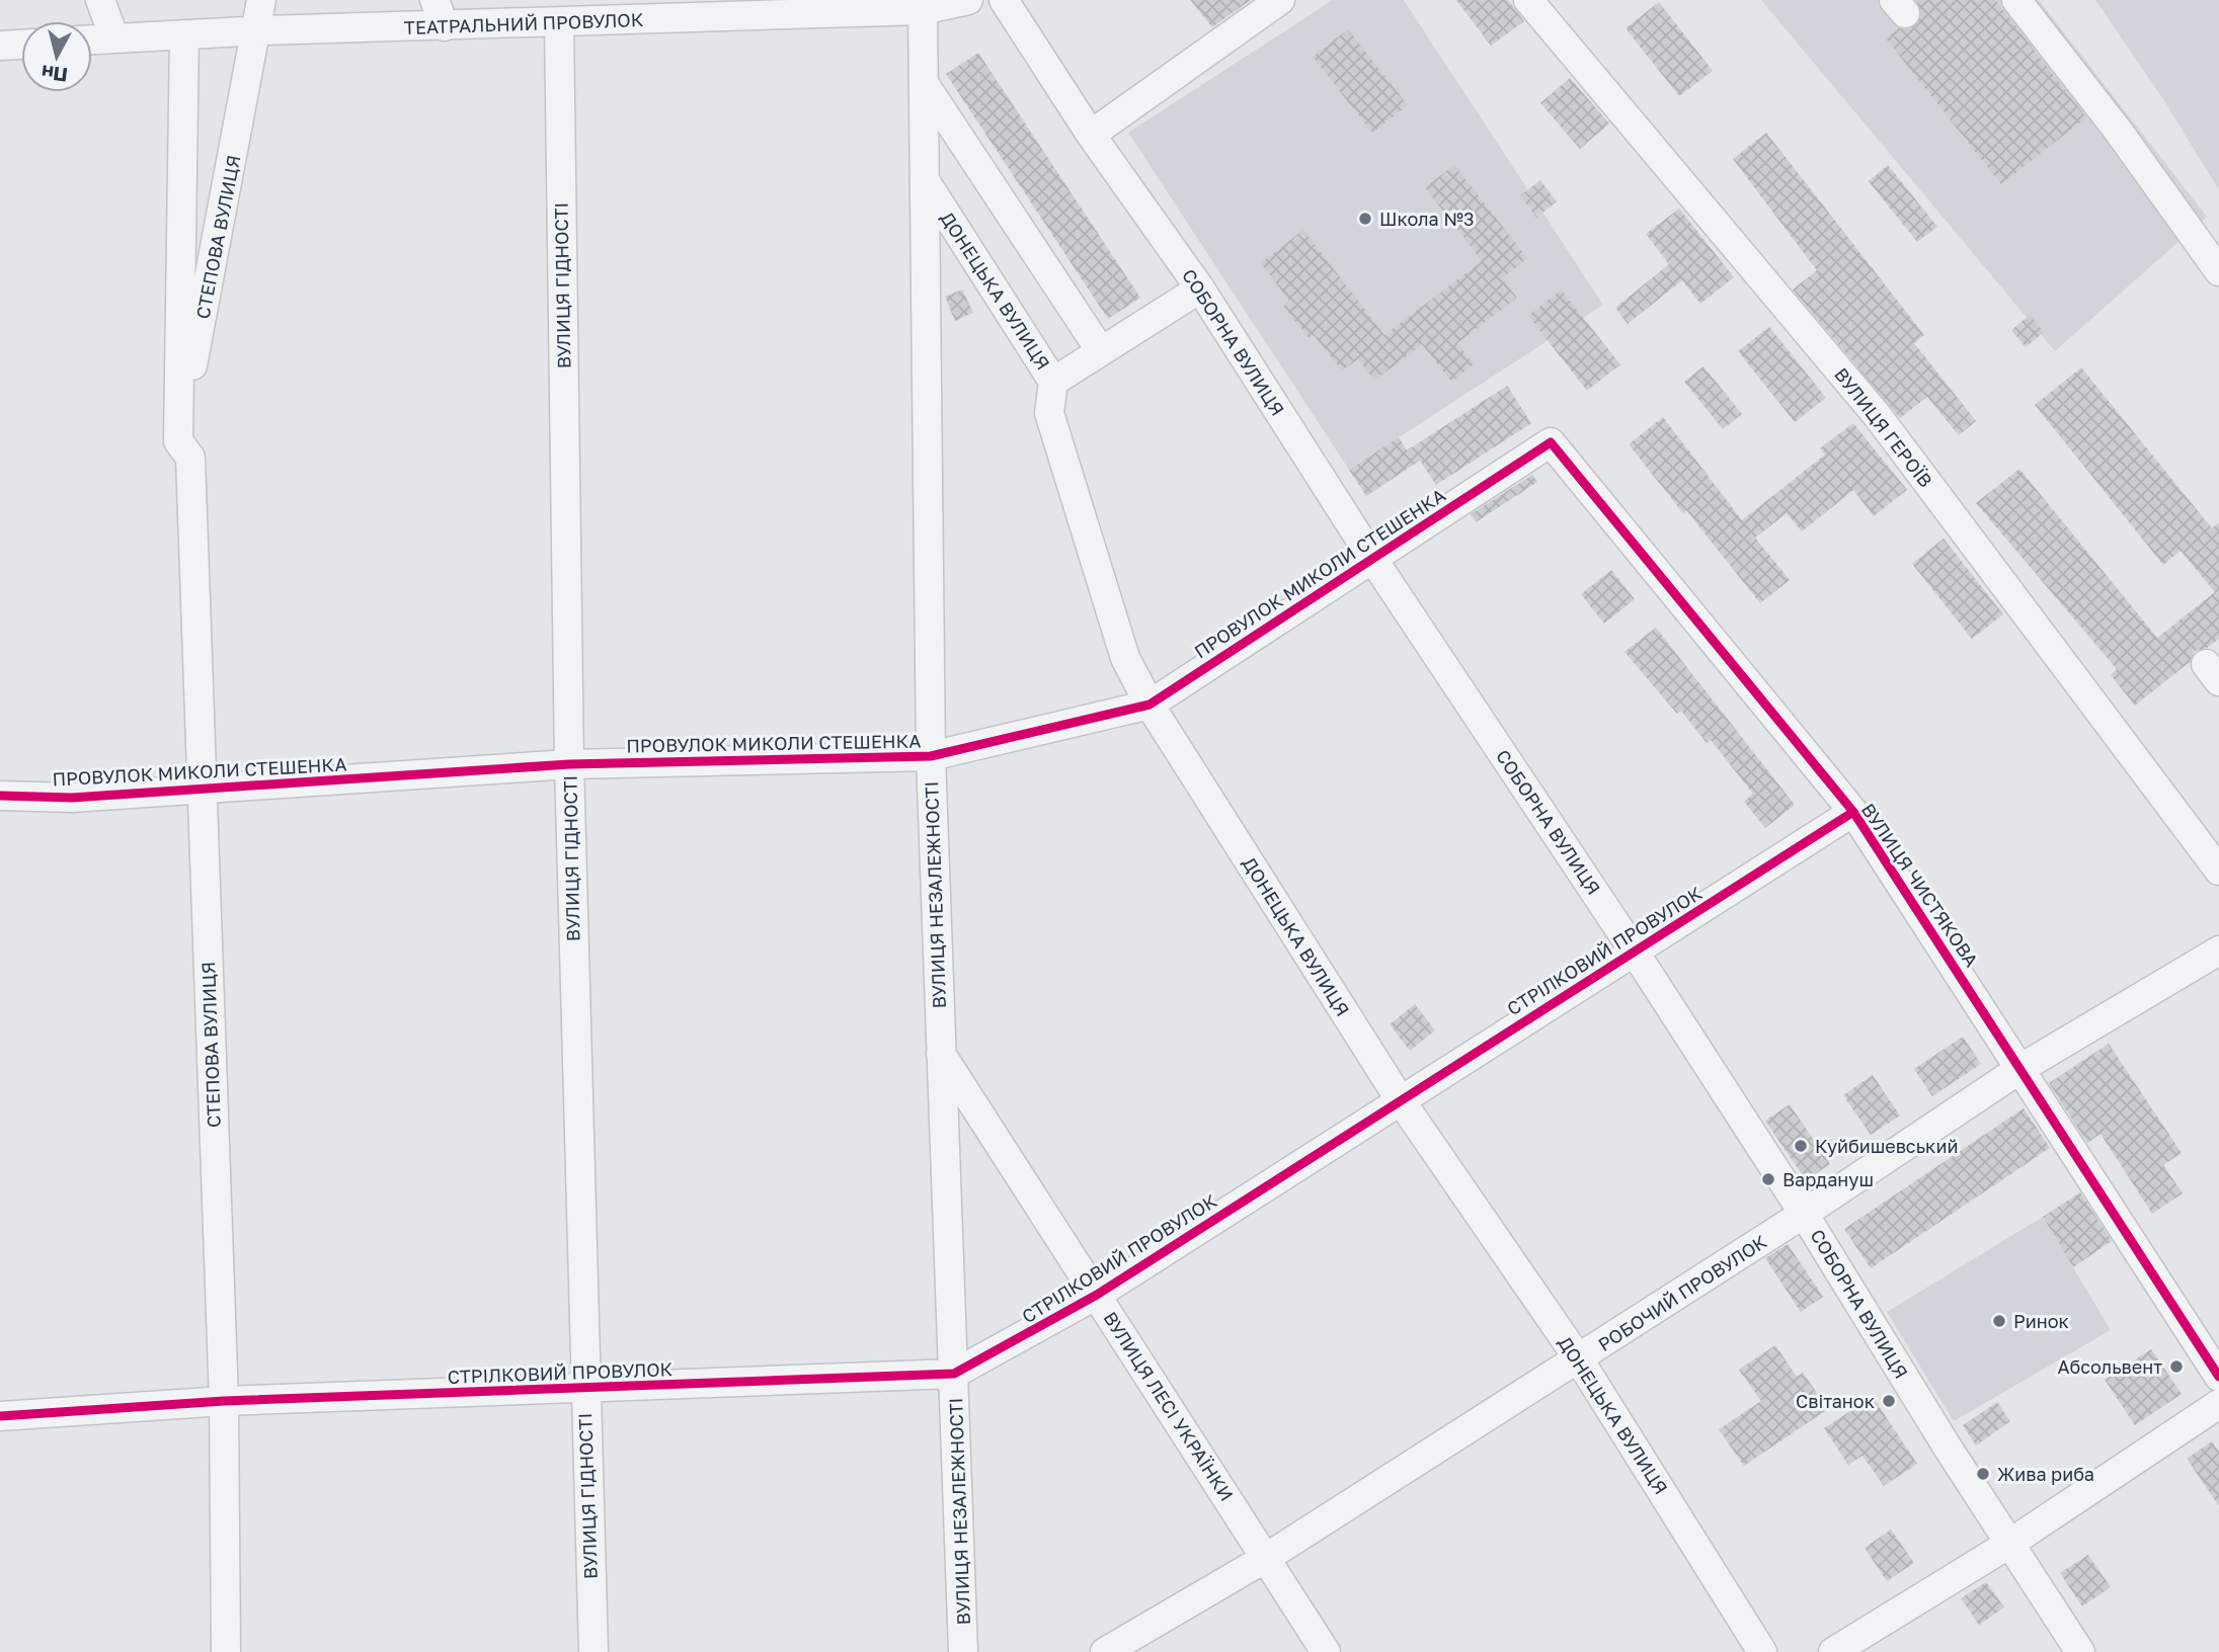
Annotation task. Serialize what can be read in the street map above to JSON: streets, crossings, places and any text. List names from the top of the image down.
{
  "streets": {
    "street": [
      "ТЕАТРАЛЬНИЙ ПРОВУЛОК",
      "СТЕПОВА ВУЛИЦЯ",
      "ВУЛИЦЯ ГІДНОСТІ",
      "ДОНЕЦЬКА ВУЛИЦЯ",
      "СОБОРНА ВУЛИЦЯ",
      "ВУЛИЦЯ ГЕРОЇВ",
      "ПРОВУЛОК МИКОЛИ СТЕШЕНКА",
      "ВУЛИЦЯ ЧИСТЯКОВА",
      "ВУЛИЦЯ НЕЗАЛЕЖНОСТІ",
      "СТРІЛКОВИЙ ПРОВУЛОК",
      "РОБОЧИЙ ПРОВУЛОК",
      "ВУЛИЦЯ ЛЕСІ УКРАЇНКИ"
    ]
  },
  "crossings": [
    ["ТЕАТРАЛЬНИЙ ПРОВУЛОК", "СТЕПОВА ВУЛИЦЯ"],
    ["ТЕАТРАЛЬНИЙ ПРОВУЛОК", "ВУЛИЦЯ ГІДНОСТІ"],
    ["ТЕАТРАЛЬНИЙ ПРОВУЛОК", "ВУЛИЦЯ НЕЗАЛЕЖНОСТІ"],
    ["СТЕПОВА ВУЛИЦЯ", "ПРОВУЛОК МИКОЛИ СТЕШЕНКА"],
    ["СТЕПОВА ВУЛИЦЯ", "СТРІЛКОВИЙ ПРОВУЛОК"],
    ["ВУЛИЦЯ ГІДНОСТІ", "ПРОВУЛОК МИКОЛИ СТЕШЕНКА"],
    ["ВУЛИЦЯ ГІДНОСТІ", "СТРІЛКОВИЙ ПРОВУЛОК"],
    ["ДОНЕЦЬКА ВУЛИЦЯ", "ПРОВУЛОК МИКОЛИ СТЕШЕНКА"],
    ["ДОНЕЦЬКА ВУЛИЦЯ", "ВУЛИЦЯ НЕЗАЛЕЖНОСТІ"],
    ["ДОНЕЦЬКА ВУЛИЦЯ", "СТРІЛКОВИЙ ПРОВУЛОК"],
    ["ДОНЕЦЬКА ВУЛИЦЯ", "РОБОЧИЙ ПРОВУЛОК"],
    ["СОБОРНА ВУЛИЦЯ", "ПРОВУЛОК МИКОЛИ СТЕШЕНКА"],
    ["СОБОРНА ВУЛИЦЯ", "СТРІЛКОВИЙ ПРОВУЛОК"],
    ["СОБОРНА ВУЛИЦЯ", "РОБОЧИЙ ПРОВУЛОК"],
    ["ПРОВУЛОК МИКОЛИ СТЕШЕНКА", "ВУЛИЦЯ ЧИСТЯКОВА"],
    ["ПРОВУЛОК МИКОЛИ СТЕШЕНКА", "ВУЛИЦЯ НЕЗАЛЕЖНОСТІ"],
    ["ВУЛИЦЯ ЧИСТЯКОВА", "СТРІЛКОВИЙ ПРОВУЛОК"],
    ["ВУЛИЦЯ ЧИСТЯКОВА", "РОБОЧИЙ ПРОВУЛОК"],
    ["ВУЛИЦЯ НЕЗАЛЕЖНОСТІ", "СТРІЛКОВИЙ ПРОВУЛОК"],
    ["ВУЛИЦЯ НЕЗАЛЕЖНОСТІ", "ВУЛИЦЯ ЛЕСІ УКРАЇНКИ"],
    ["СТРІЛКОВИЙ ПРОВУЛОК", "ВУЛИЦЯ ЛЕСІ УКРАЇНКИ"],
    ["РОБОЧИЙ ПРОВУЛОК", "ВУЛИЦЯ ЛЕСІ УКРАЇНКИ"]
  ],
  "places": [
    "Школа №3",
    "Куйбишевський",
    "Вардануш",
    "Ринок",
    "Абсольвент",
    "Світанок",
    "Жива риба"
  ],
  "north": "bottom"
}
